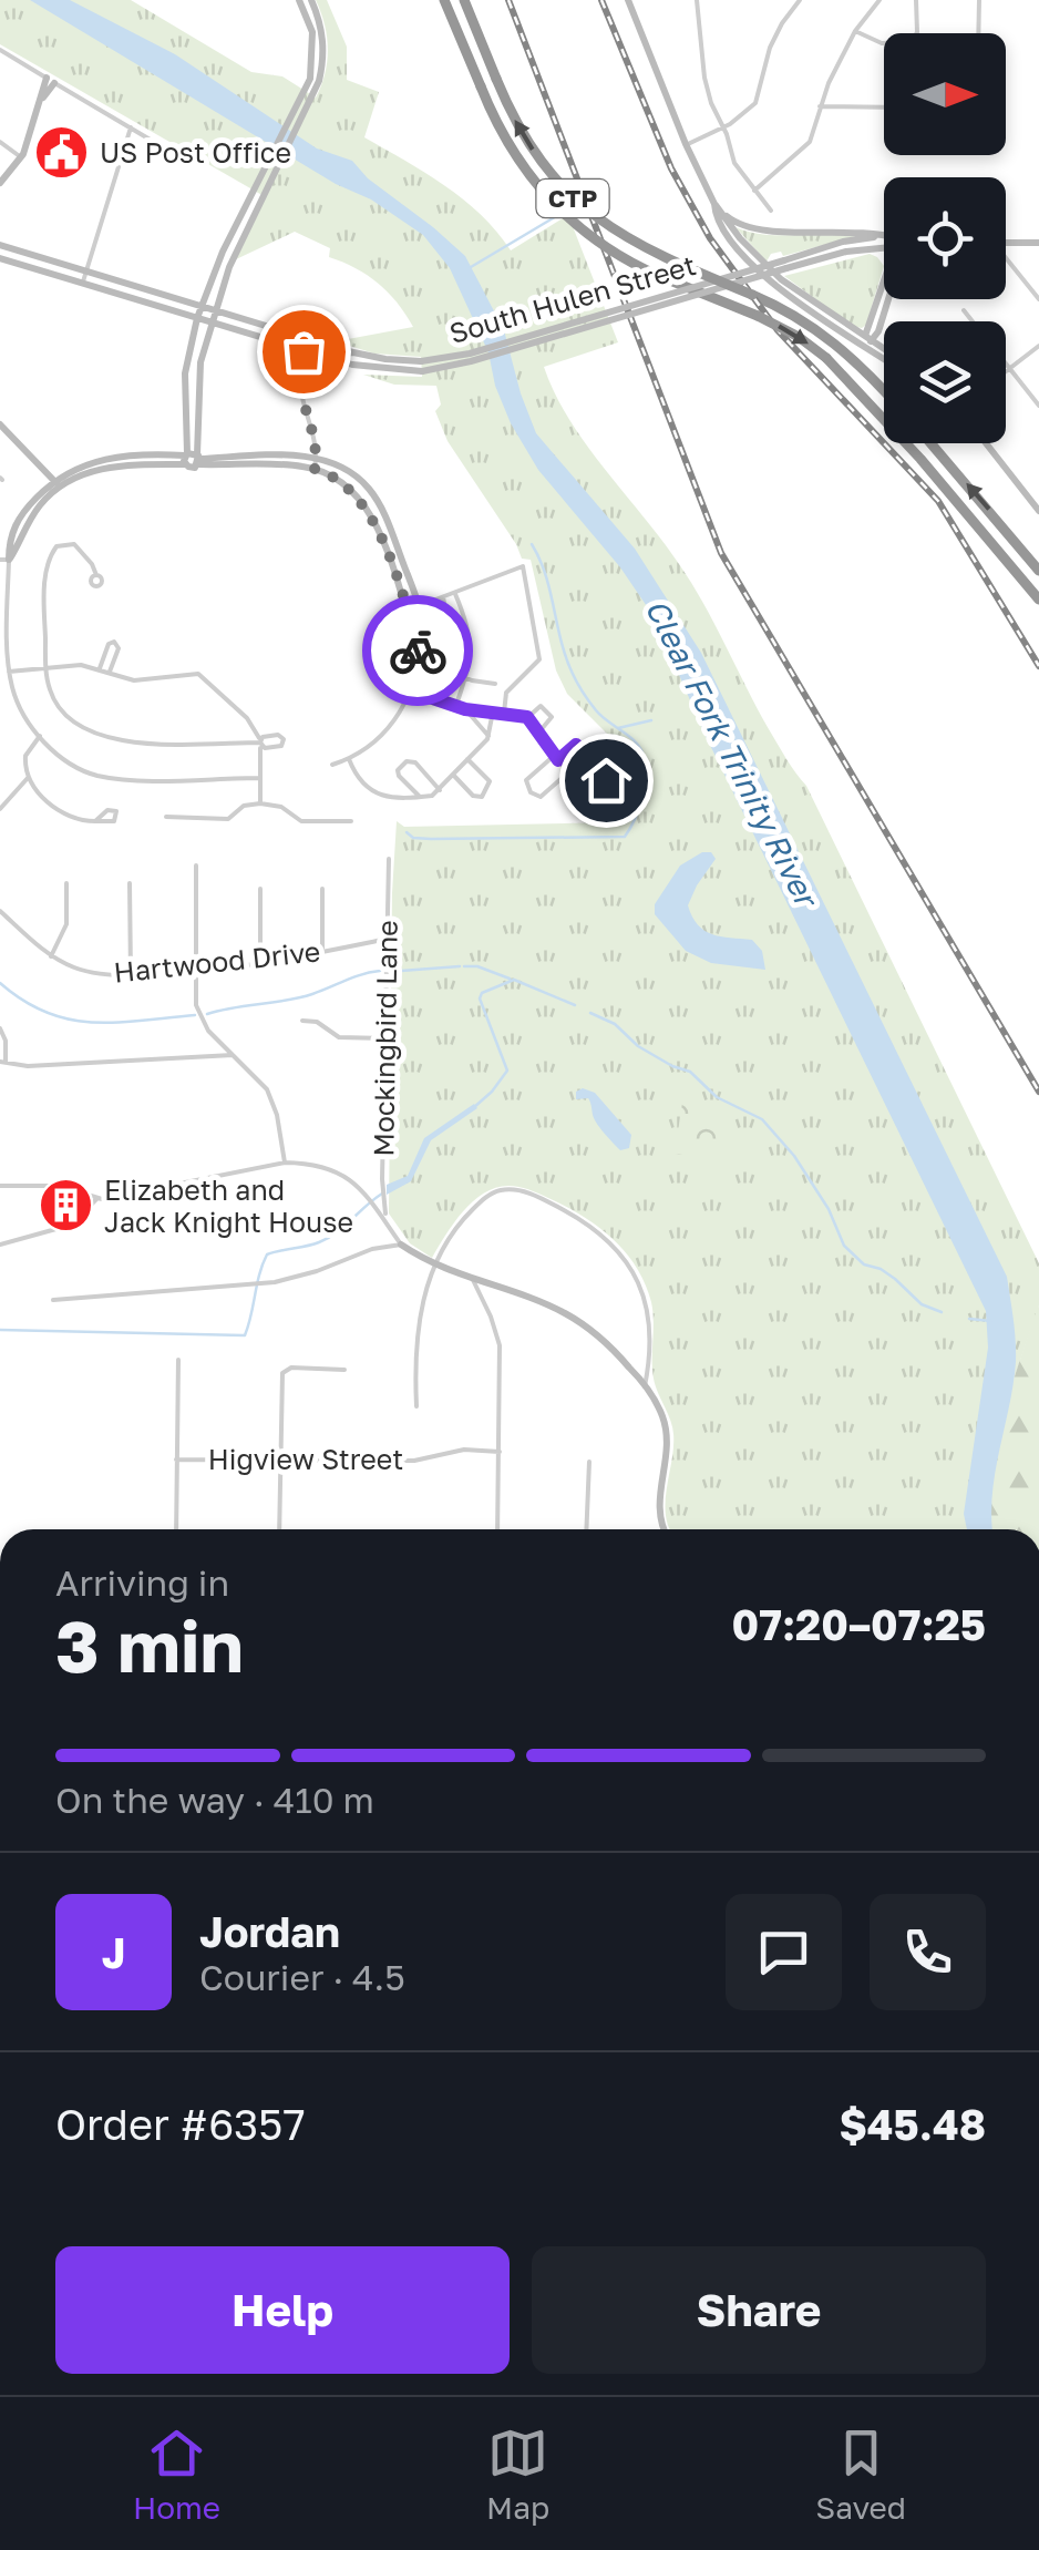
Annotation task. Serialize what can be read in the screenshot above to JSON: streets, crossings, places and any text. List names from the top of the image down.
{
  "streets": {
    "highway": ["CTP"],
    "street": [
      "South Hulen Street",
      "Hartwood Drive",
      "Mockingbird Lane",
      "Higview Street"
    ]
  },
  "crossings": [
    ["Hartwood Drive", "Mockingbird Lane"]
  ],
  "water": ["Clear Fork Trinity River"],
  "places": {
    "public building": ["US Post Office"],
    "building": ["Elizabeth and Jack Knight House"]
  },
  "north": "right",
  "page": {
    "heading": ["3 min", "Arriving in", "07:20–07:25"],
    "panel": [
      "Jordan",
      "Courier · 4.5",
      "Order #6357",
      "$45.48"
    ],
    "bar": "On the way · 410 m",
    "round": "J",
    "buttons": ["Help", "Share"],
    "tabs": ["Home", "Map", "Saved"]
  }
}
